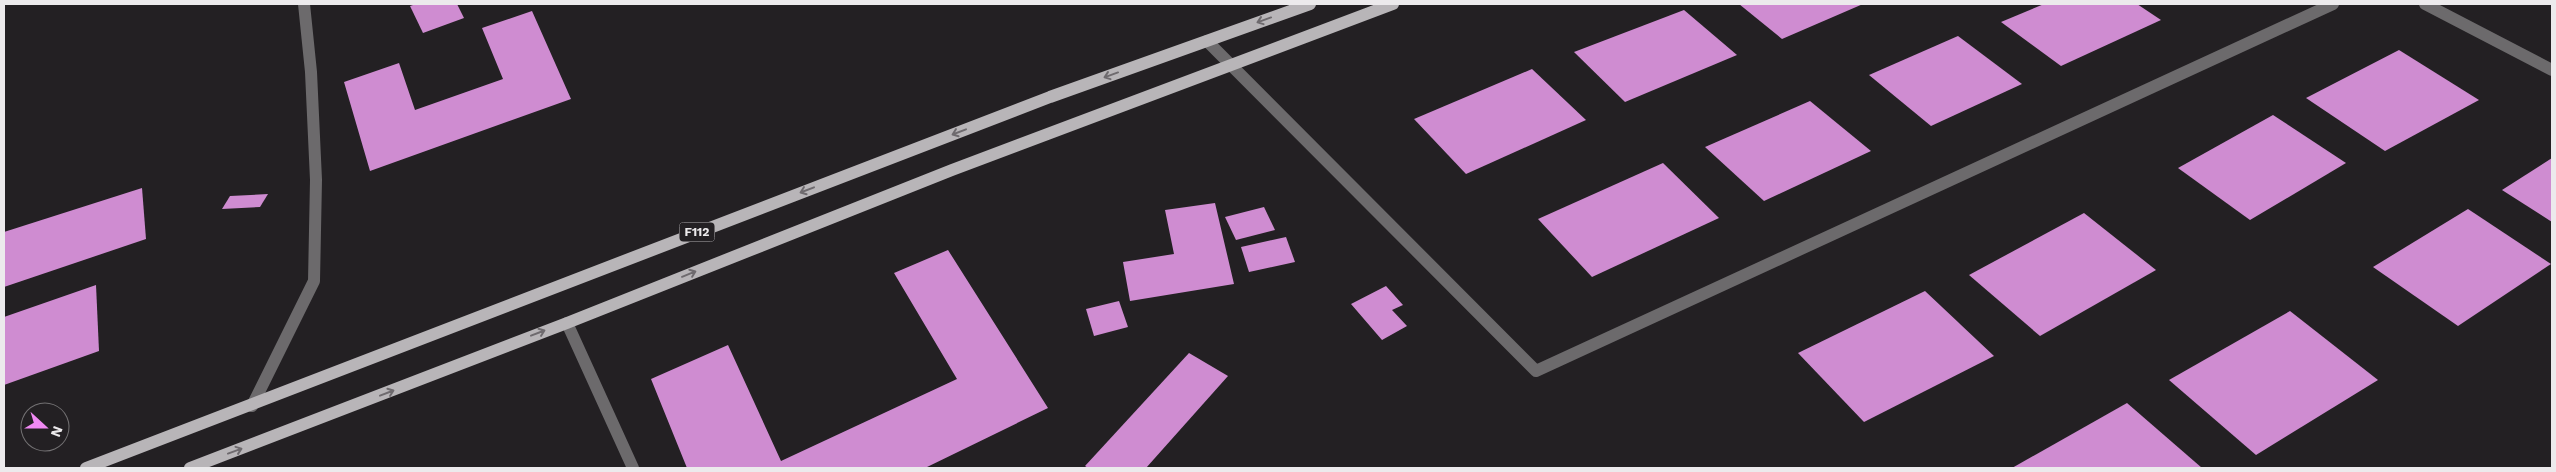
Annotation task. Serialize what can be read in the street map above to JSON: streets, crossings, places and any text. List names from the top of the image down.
{
  "streets": {
    "main road": ["F112"]
  },
  "north": "right"
}
